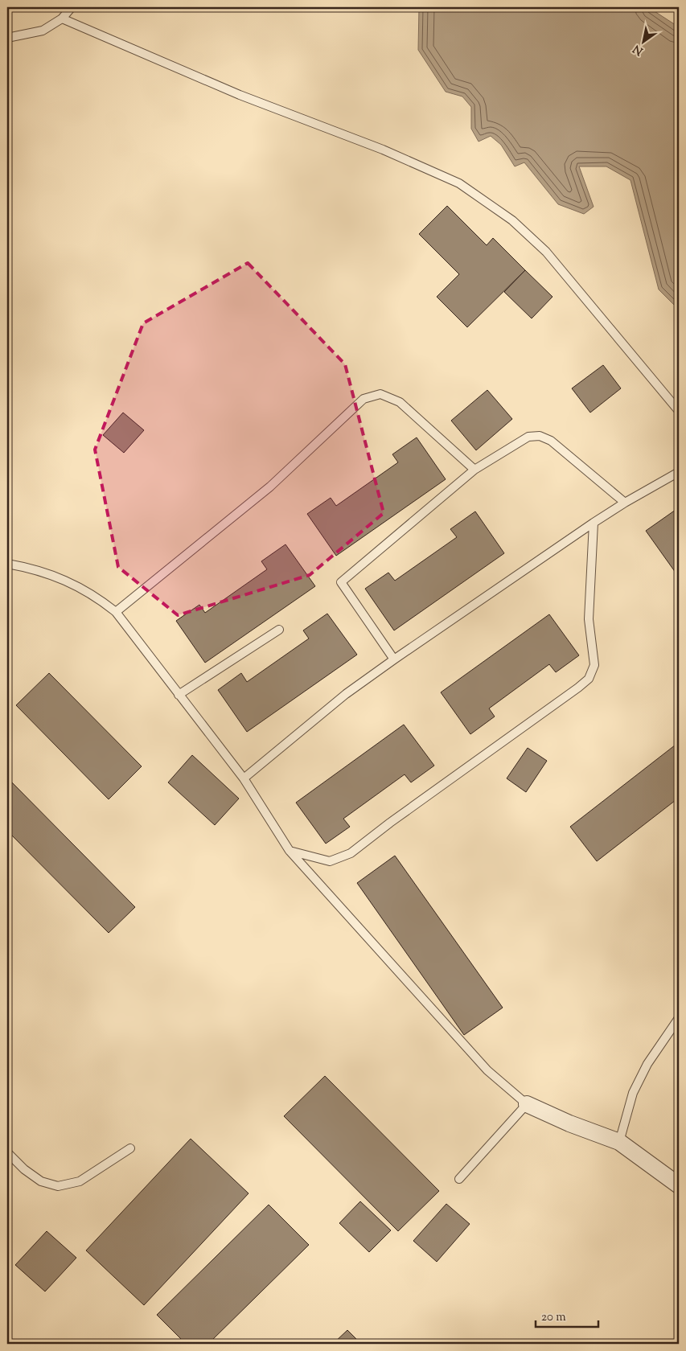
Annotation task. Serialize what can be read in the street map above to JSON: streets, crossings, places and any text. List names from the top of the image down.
{
  "scale_bar": "20 m",
  "north": "bottom left"
}
